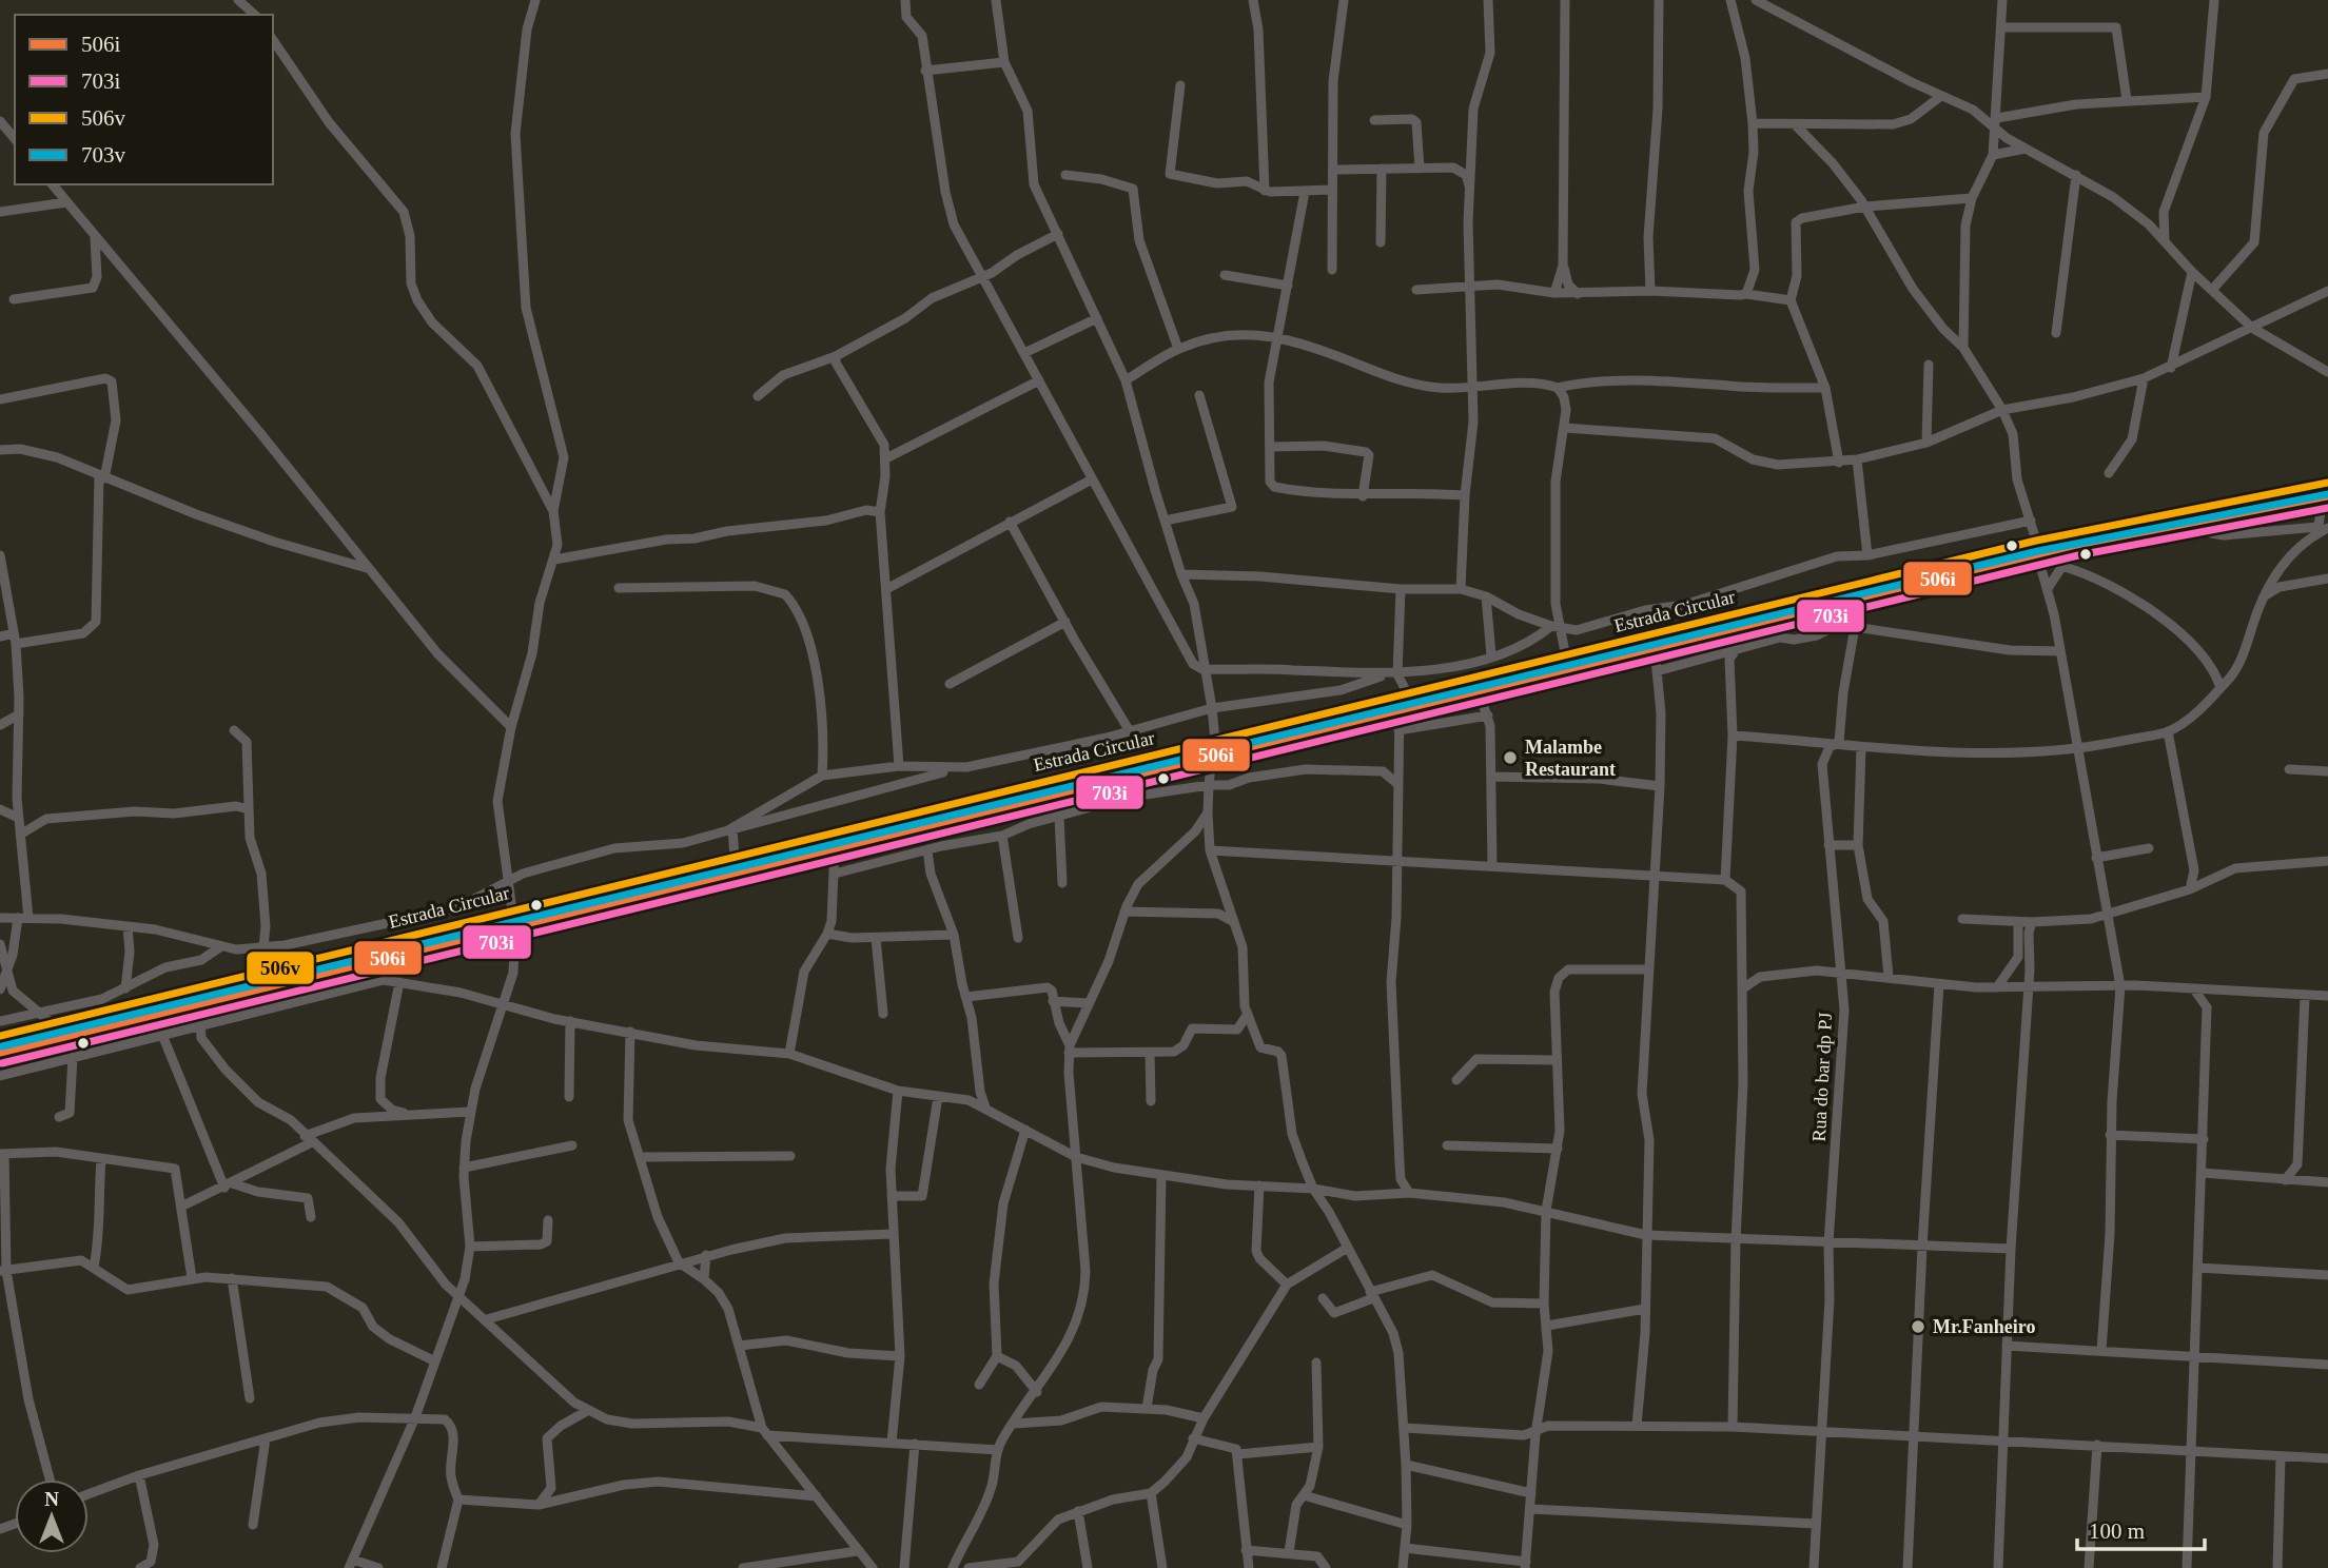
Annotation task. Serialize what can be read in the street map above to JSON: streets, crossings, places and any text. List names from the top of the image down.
{
  "streets": {
    "main road": ["Estrada Circular"],
    "street": ["Rua do bar dp PJ"]
  },
  "crossings": [
    ["Estrada Circular", "Rua do bar dp PJ"]
  ],
  "places": ["Malambe Restaurant", "Mr.Fanheiro"],
  "lines": [
    "transit line 506v",
    "transit line 703v",
    "transit line 506i",
    "transit line 703i"
  ],
  "legend": [
    "506i",
    "703i",
    "506v",
    "703v"
  ],
  "scale_bar": "100 m",
  "north": "top"
}
